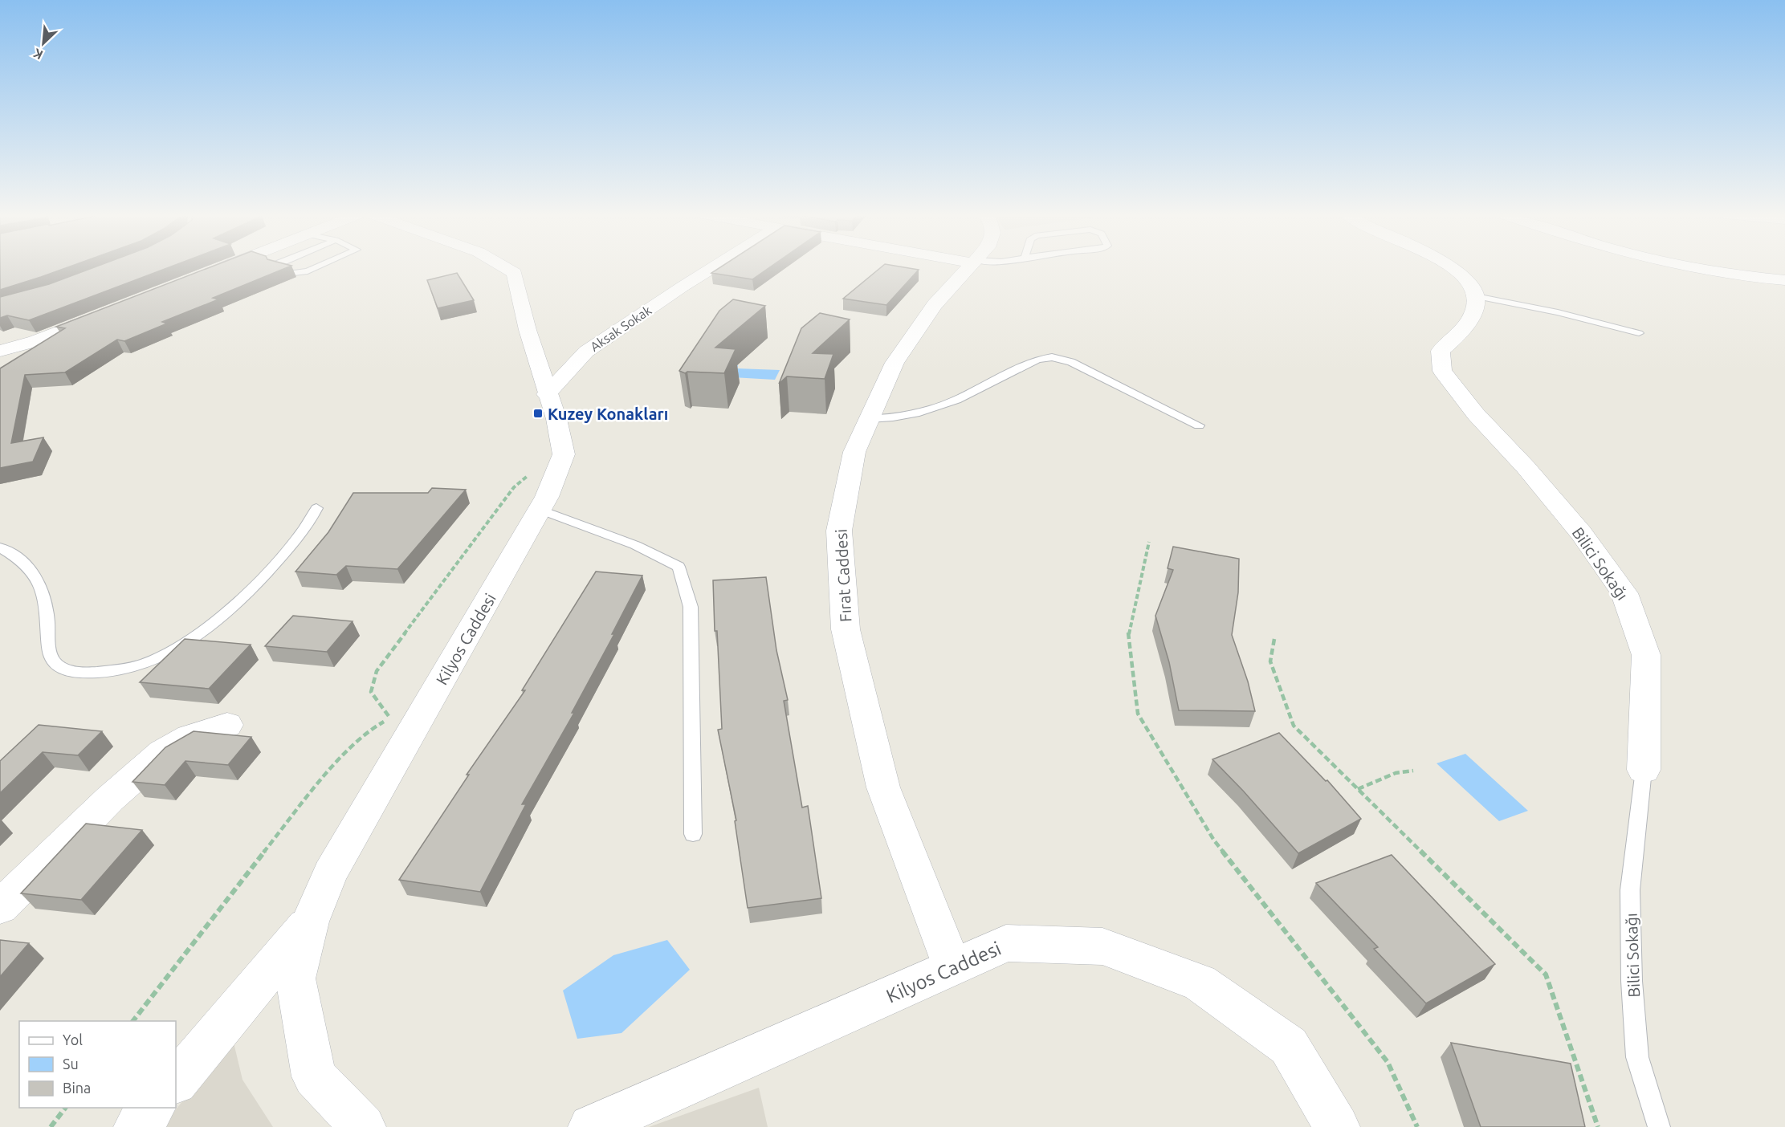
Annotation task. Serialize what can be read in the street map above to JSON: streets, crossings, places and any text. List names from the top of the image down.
{
  "streets": {
    "street": [
      "Aksak Sokak",
      "Bilici Sokağı",
      "Fırat Caddesi",
      "Kilyos Caddesi"
    ]
  },
  "crossings": [
    ["Fırat Caddesi", "Kilyos Caddesi"]
  ],
  "places": {
    "transit": ["Kuzey Konakları"]
  },
  "legend": ["Yol", "Su", "Bina"],
  "north": "bottom left"
}
